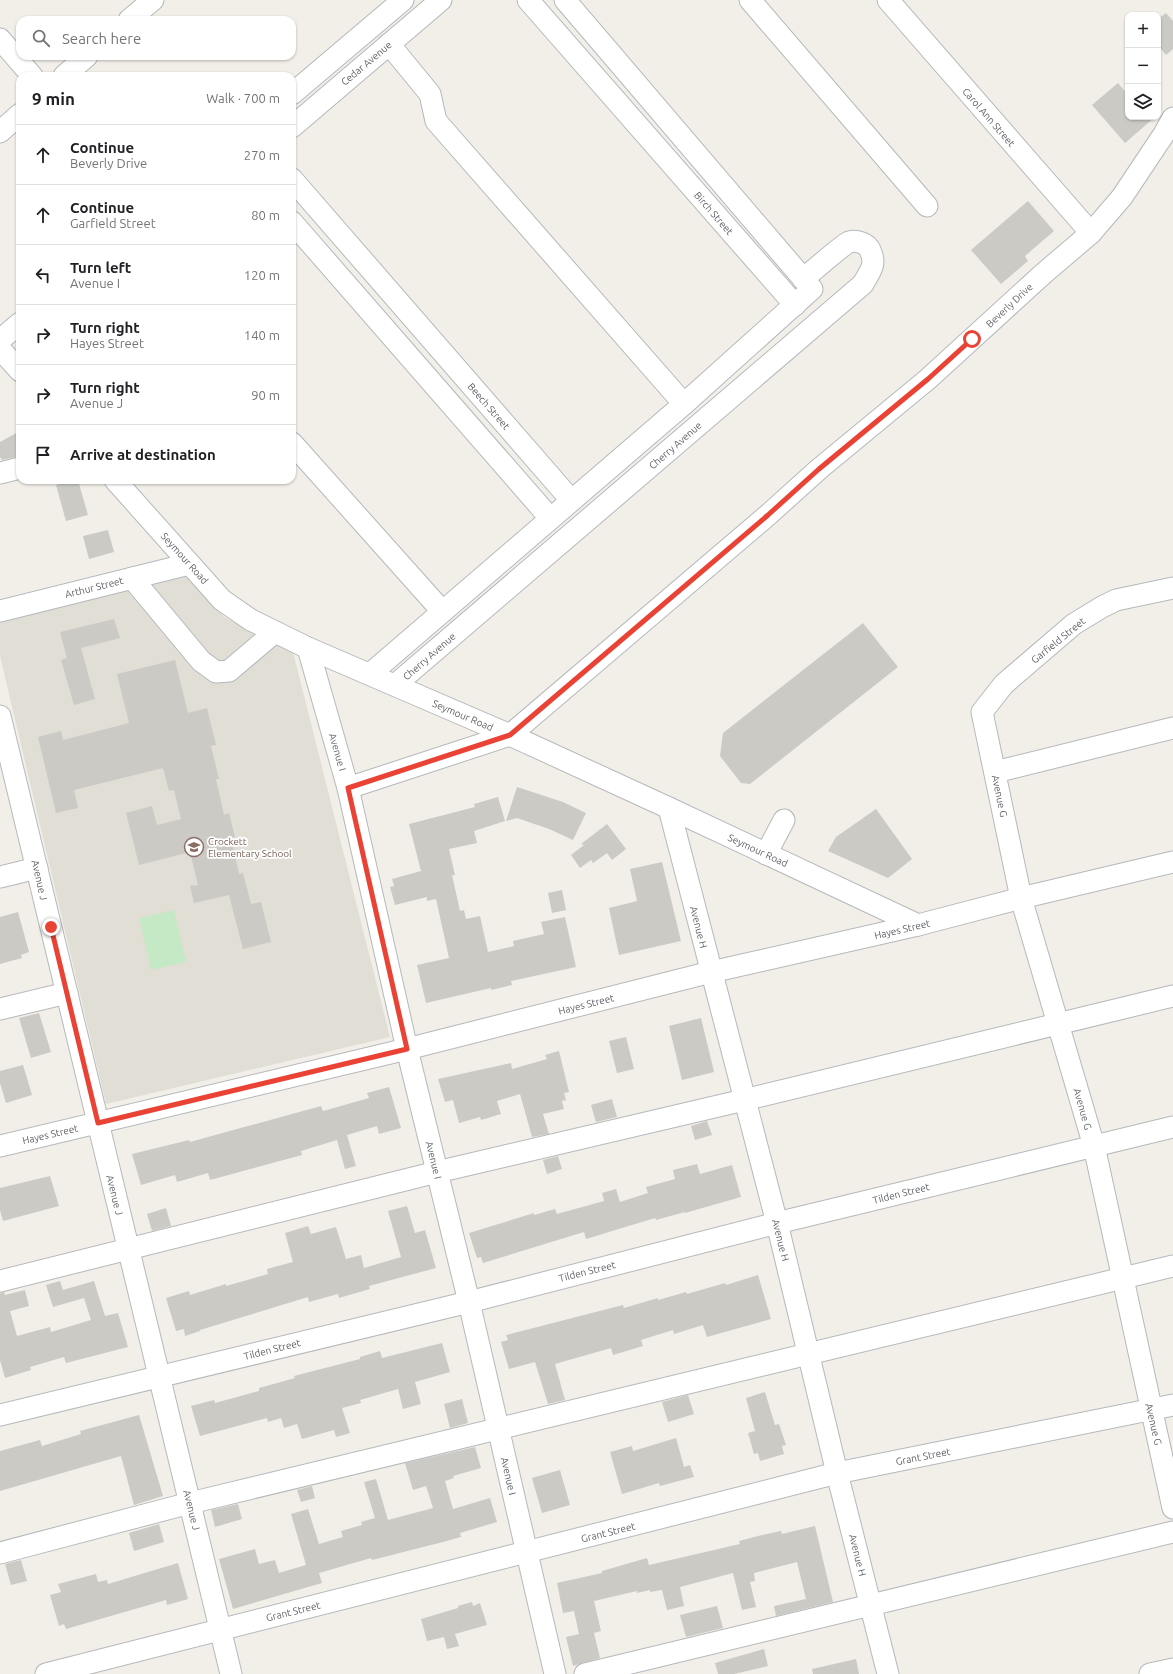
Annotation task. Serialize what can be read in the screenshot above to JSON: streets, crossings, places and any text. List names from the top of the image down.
{
  "streets": {
    "street": [
      "Cedar Avenue",
      "Carol Ann Street",
      "Birch Street",
      "Beverly Drive",
      "Beech Street",
      "Cherry Avenue",
      "Seymour Road",
      "Arthur Street",
      "Garfield Street",
      "Avenue I",
      "Avenue G",
      "Avenue J",
      "Avenue H",
      "Hayes Street",
      "Tilden Street",
      "Grant Street"
    ]
  },
  "crossings": [
    ["Carol Ann Street", "Beverly Drive"],
    ["Birch Street", "Cherry Avenue"],
    ["Beverly Drive", "Seymour Road"],
    ["Beech Street", "Cherry Avenue"],
    ["Cherry Avenue", "Seymour Road"],
    ["Seymour Road", "Arthur Street"],
    ["Seymour Road", "Avenue I"],
    ["Seymour Road", "Avenue H"],
    ["Seymour Road", "Hayes Street"],
    ["Garfield Street", "Avenue G"],
    ["Avenue I", "Hayes Street"],
    ["Avenue I", "Tilden Street"],
    ["Avenue I", "Grant Street"],
    ["Avenue G", "Hayes Street"],
    ["Avenue G", "Tilden Street"],
    ["Avenue G", "Grant Street"],
    ["Avenue J", "Hayes Street"],
    ["Avenue J", "Tilden Street"],
    ["Avenue J", "Grant Street"],
    ["Avenue H", "Hayes Street"],
    ["Avenue H", "Tilden Street"],
    ["Avenue H", "Grant Street"]
  ],
  "places": {
    "school or university": ["Crockett Elementary School"]
  },
  "page": {
    "map_buttons": ["+", "−"],
    "search": "Search here",
    "heading": ["9 min", "Walk · 700 m"],
    "list": [
      ["Continue", "Beverly Drive", "270 m"],
      ["Continue", "Garfield Street", "80 m"],
      ["Turn left", "Avenue I", "120 m"],
      ["Turn right", "Hayes Street", "140 m"],
      ["Turn right", "Avenue J", "90 m"],
      "Arrive at destination"
    ]
  }
}
